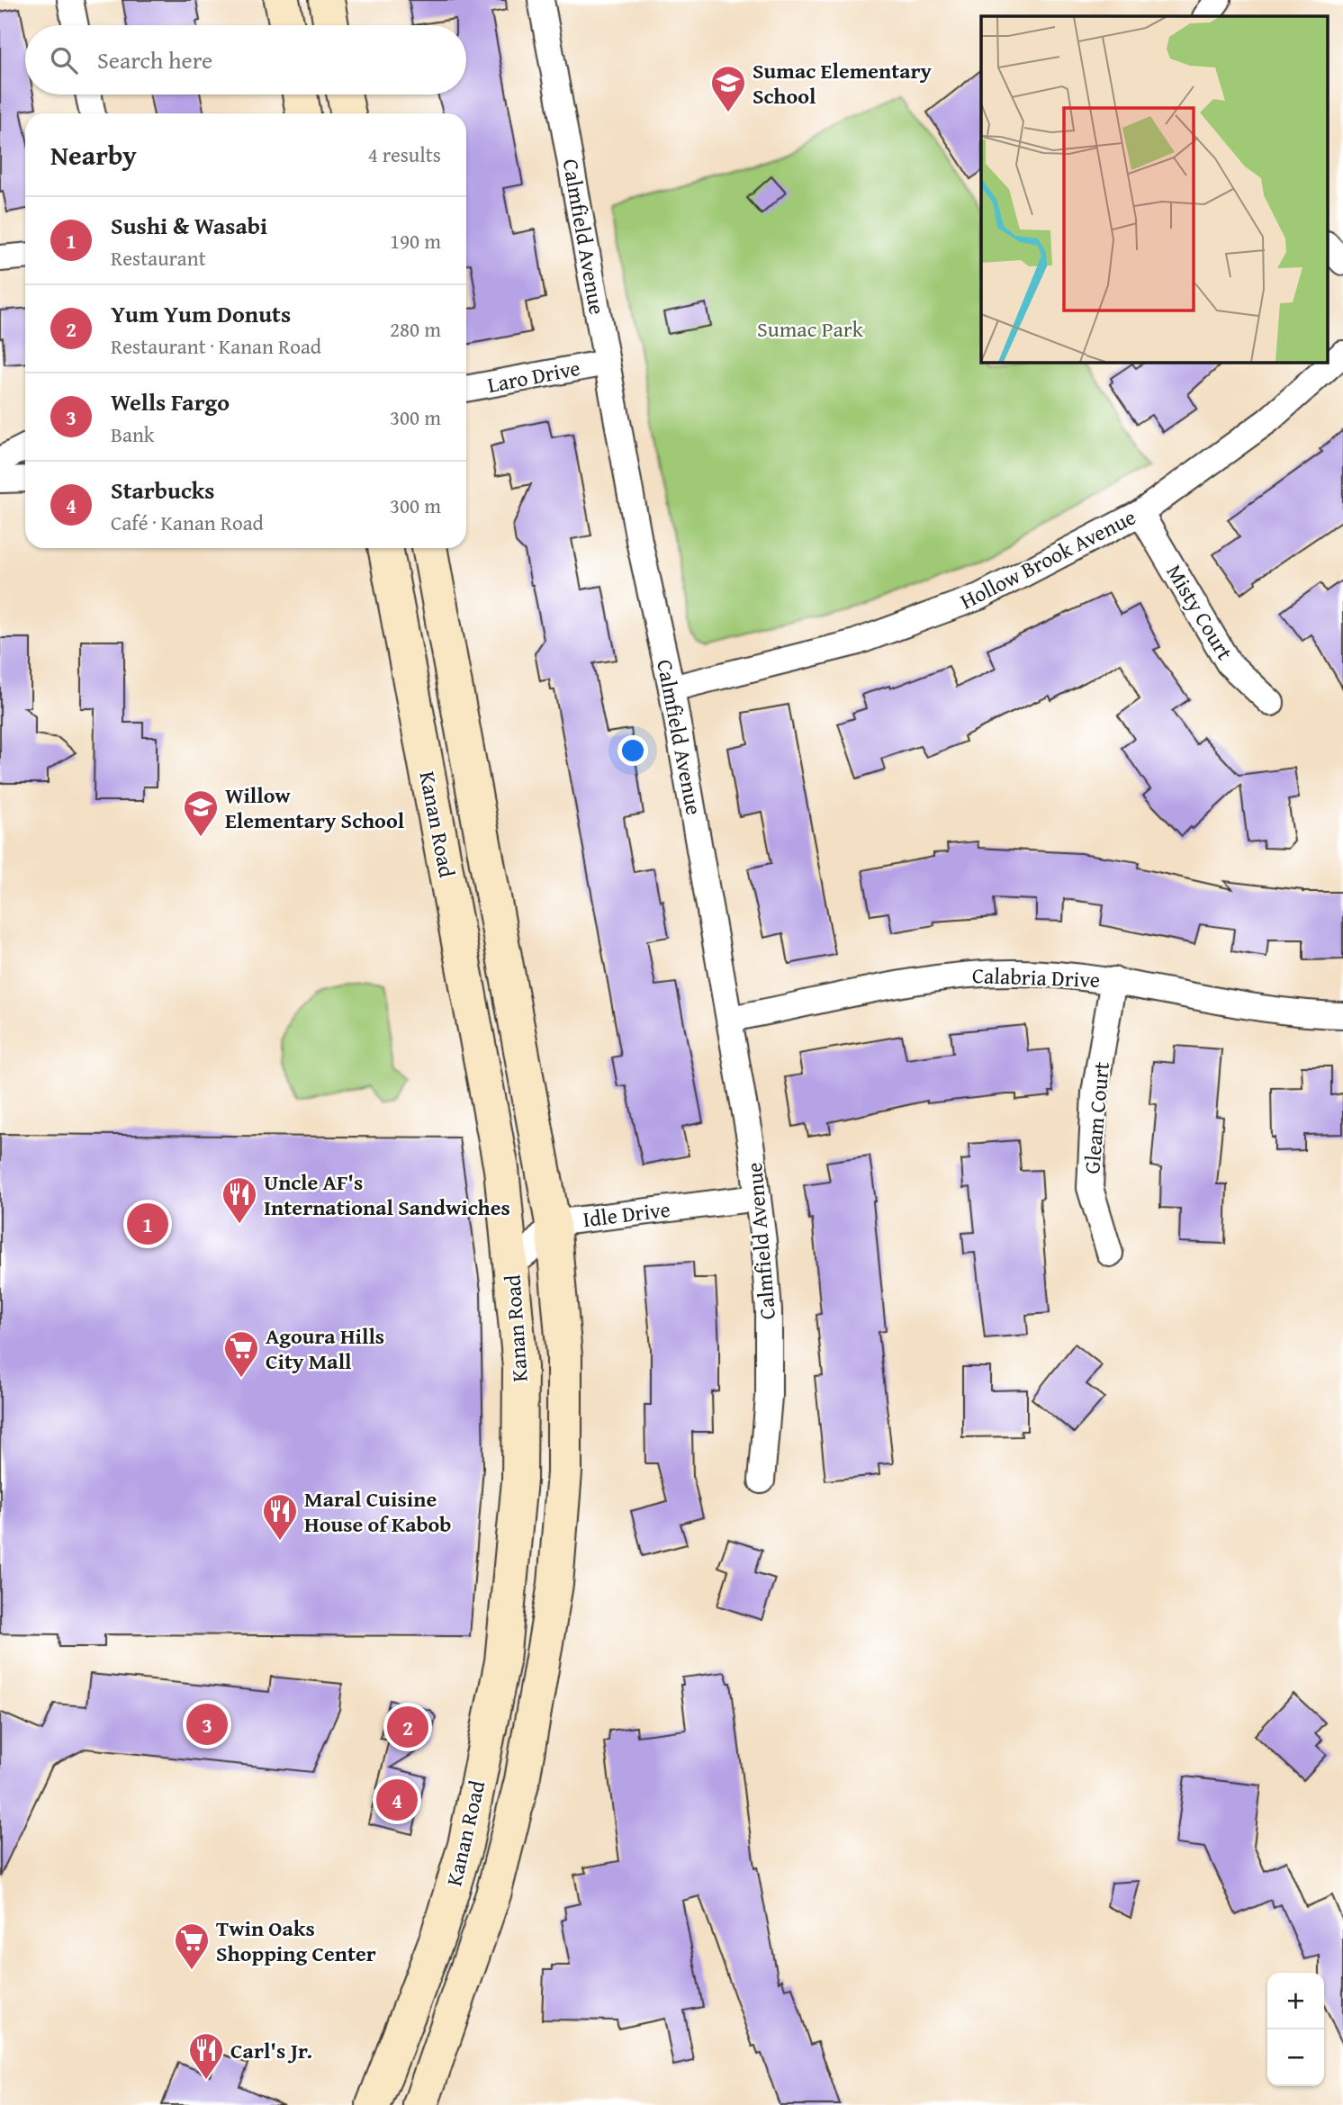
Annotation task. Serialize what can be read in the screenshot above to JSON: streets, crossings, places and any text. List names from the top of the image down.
{
  "streets": {
    "main road": ["Kanan Road"],
    "street": [
      "Calmfield Avenue",
      "Laro Drive",
      "Hollow Brook Avenue",
      "Misty Court",
      "Calabria Drive",
      "Gleam Court",
      "Idle Drive"
    ]
  },
  "crossings": [
    ["Calmfield Avenue", "Laro Drive"],
    ["Calmfield Avenue", "Hollow Brook Avenue"],
    ["Calmfield Avenue", "Calabria Drive"],
    ["Calmfield Avenue", "Idle Drive"],
    ["Hollow Brook Avenue", "Misty Court"],
    ["Kanan Road", "Idle Drive"],
    ["Calabria Drive", "Gleam Court"]
  ],
  "parks": ["Sumac Park"],
  "places": {
    "school or university": ["Sumac Elementary School", "Willow Elementary School"],
    "restaurant": ["Uncle AF's International Sandwiches", "Maral Cuisine House of Kabob", "Carl's Jr."],
    "supermarket": ["Agoura Hills City Mall", "Twin Oaks Shopping Center"]
  },
  "page": {
    "search": "Search here",
    "heading": ["Nearby", "4 results"],
    "list": [
      {
        "mark": "1",
        "name": "Sushi & Wasabi",
        "note": "Restaurant",
        "value": "190 m"
      },
      {
        "mark": "2",
        "name": "Yum Yum Donuts",
        "note": "Restaurant · Kanan Road",
        "value": "280 m"
      },
      {
        "mark": "3",
        "name": "Wells Fargo",
        "note": "Bank",
        "value": "300 m"
      },
      {
        "mark": "4",
        "name": "Starbucks",
        "note": "Café · Kanan Road",
        "value": "300 m"
      }
    ],
    "pins": [
      "1",
      "3",
      "2",
      "4"
    ],
    "map_buttons": ["+", "−"]
  }
}
